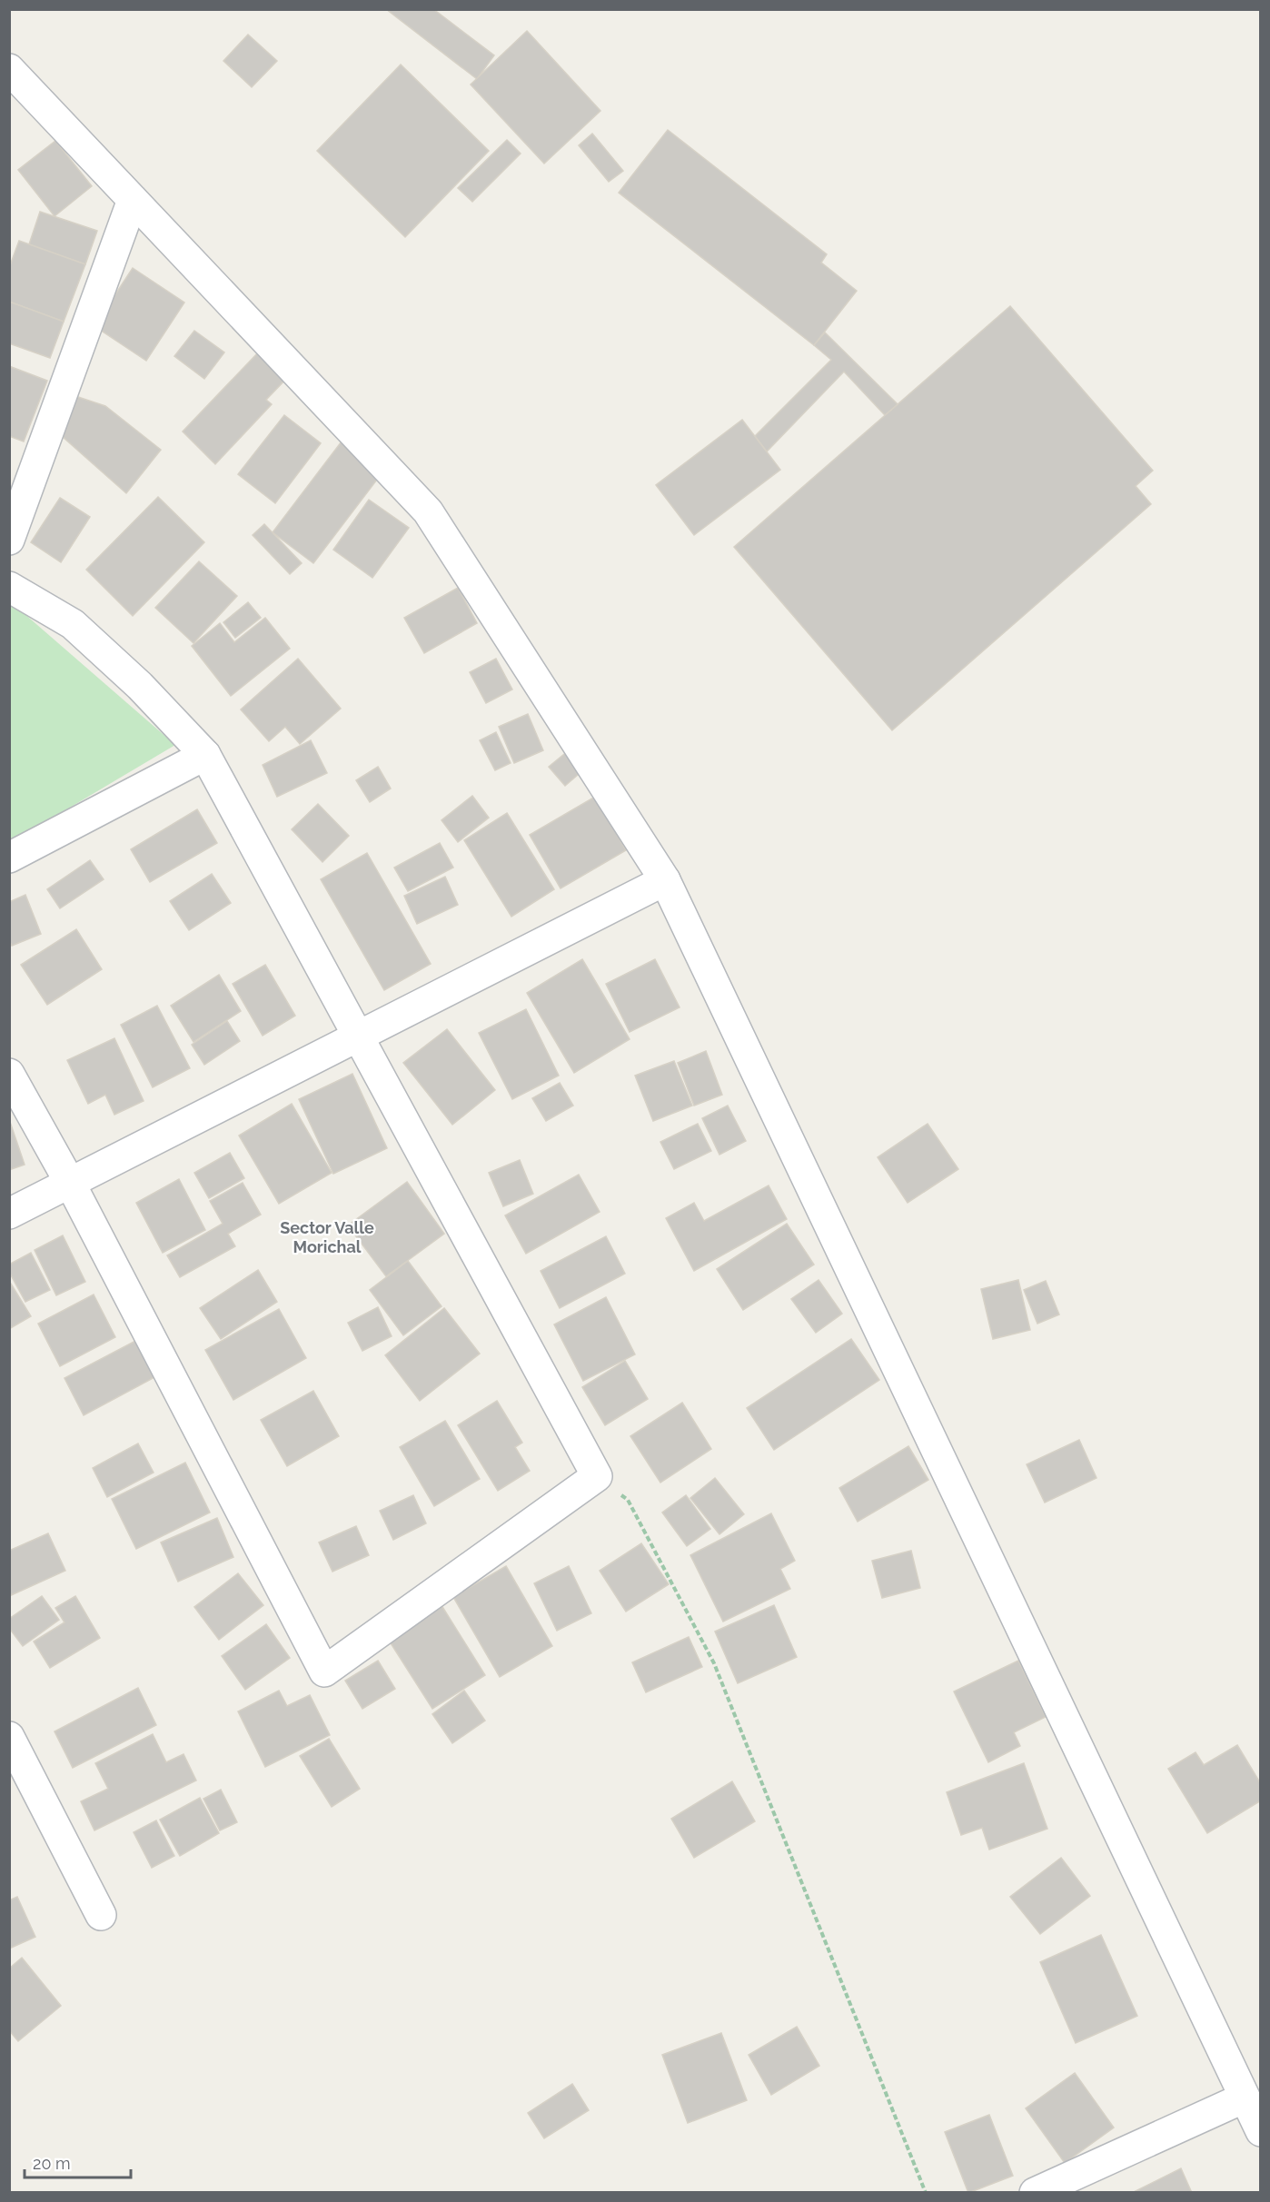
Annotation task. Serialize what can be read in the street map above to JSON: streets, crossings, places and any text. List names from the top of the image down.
{
  "districts": ["Sector Valle Morichal"],
  "scale_bar": "20 m"
}
